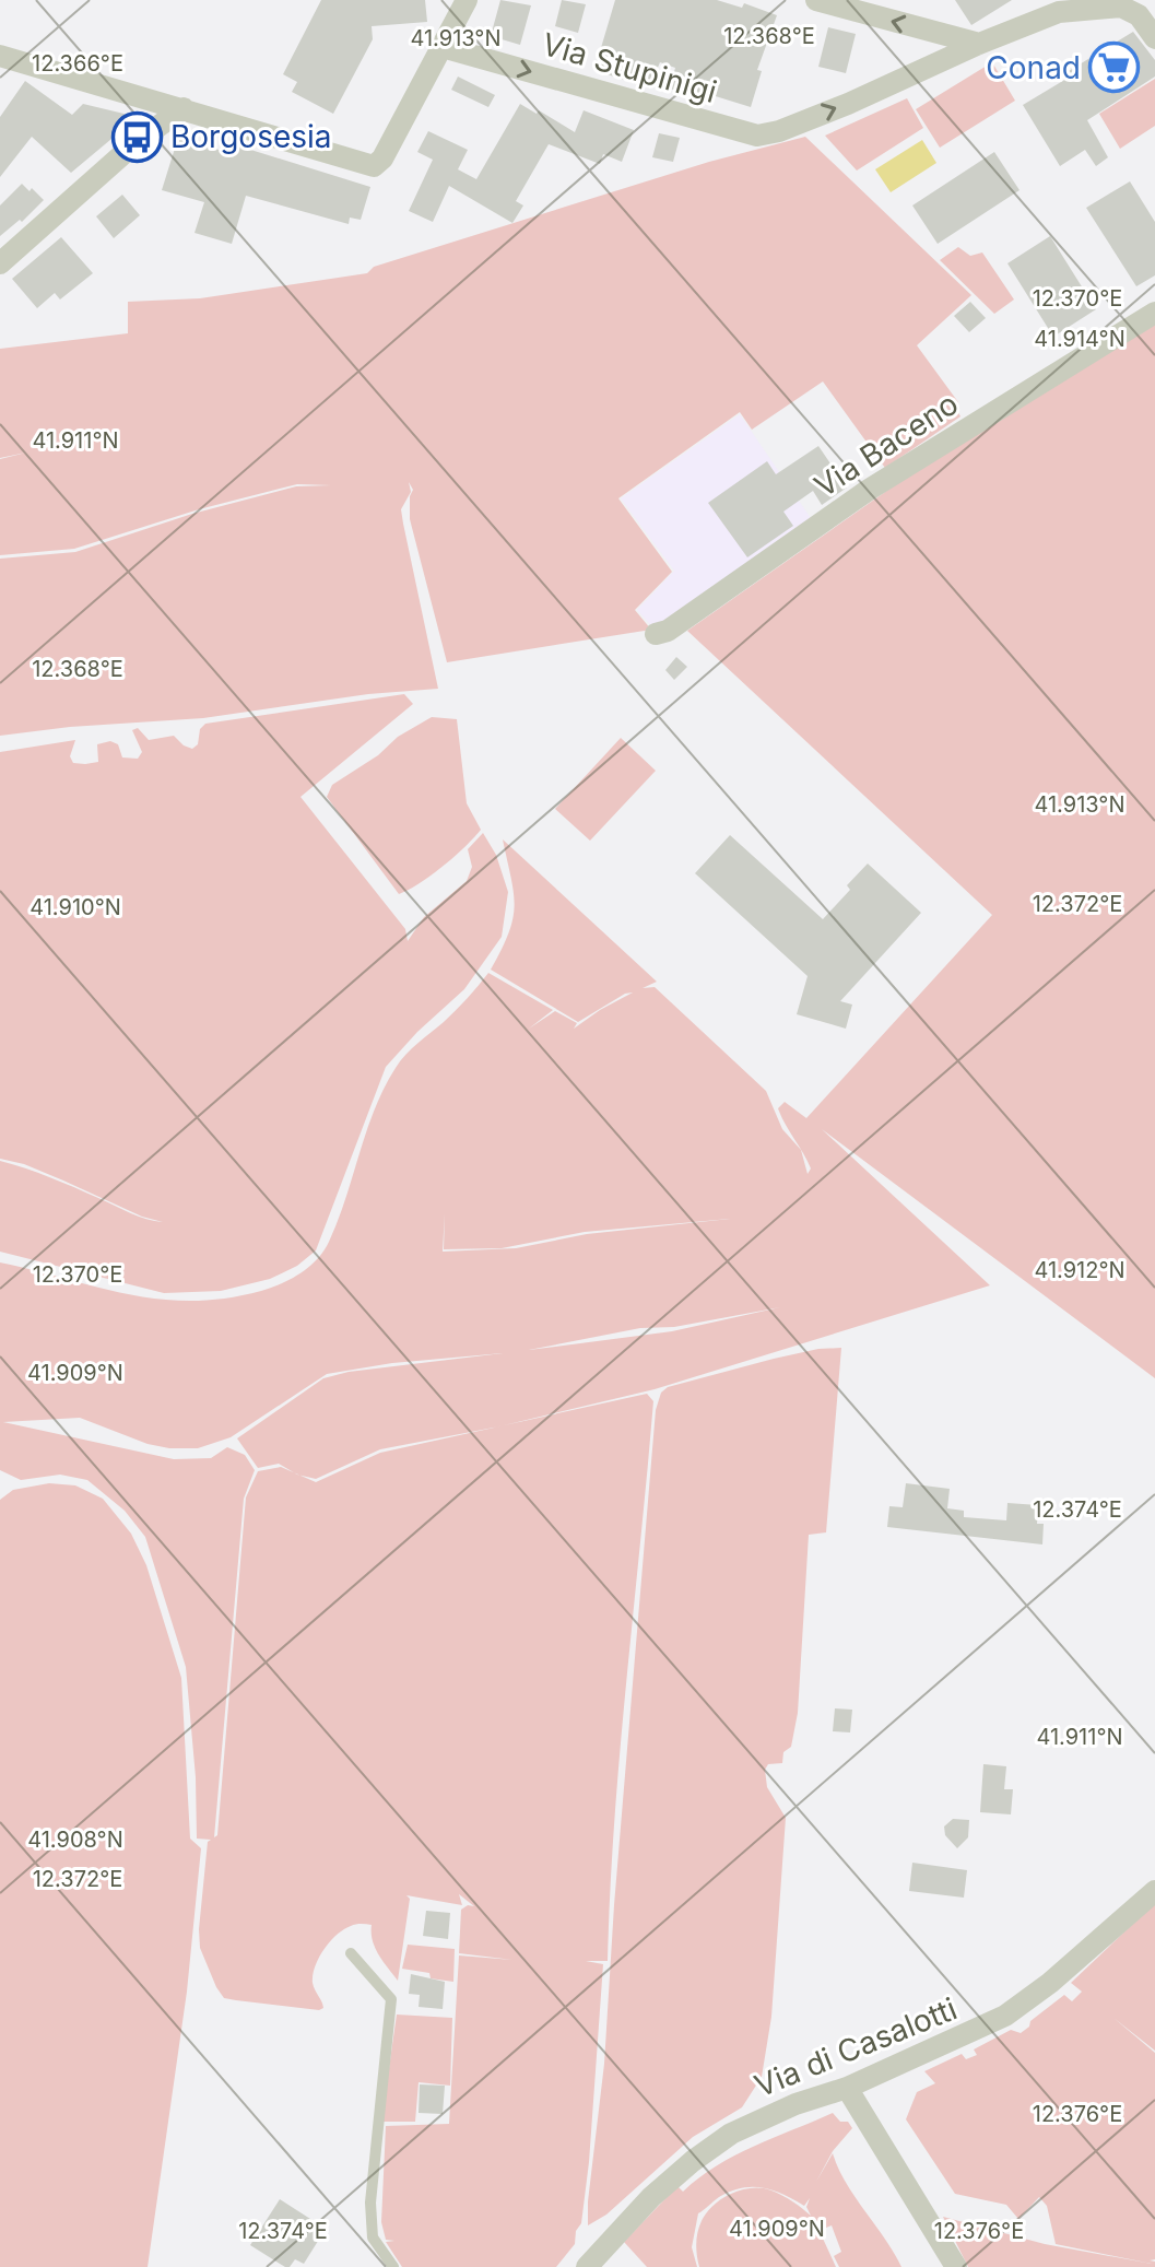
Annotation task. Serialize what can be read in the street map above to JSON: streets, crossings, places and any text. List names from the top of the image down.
{
  "streets": {
    "street": ["Via Stupinigi", "Via Baceno", "Via di Casalotti"]
  },
  "one_way": ["Via Stupinigi"],
  "places": {
    "supermarket": ["Conad"],
    "bus stop": ["Borgosesia"]
  },
  "coordinates": [
    "12.368°E",
    "41.913°N",
    "12.366°E",
    "12.370°E",
    "41.914°N",
    "41.911°N",
    "12.372°E",
    "41.910°N",
    "41.912°N",
    "41.909°N",
    "12.374°E",
    "41.908°N",
    "12.376°E"
  ]
}
